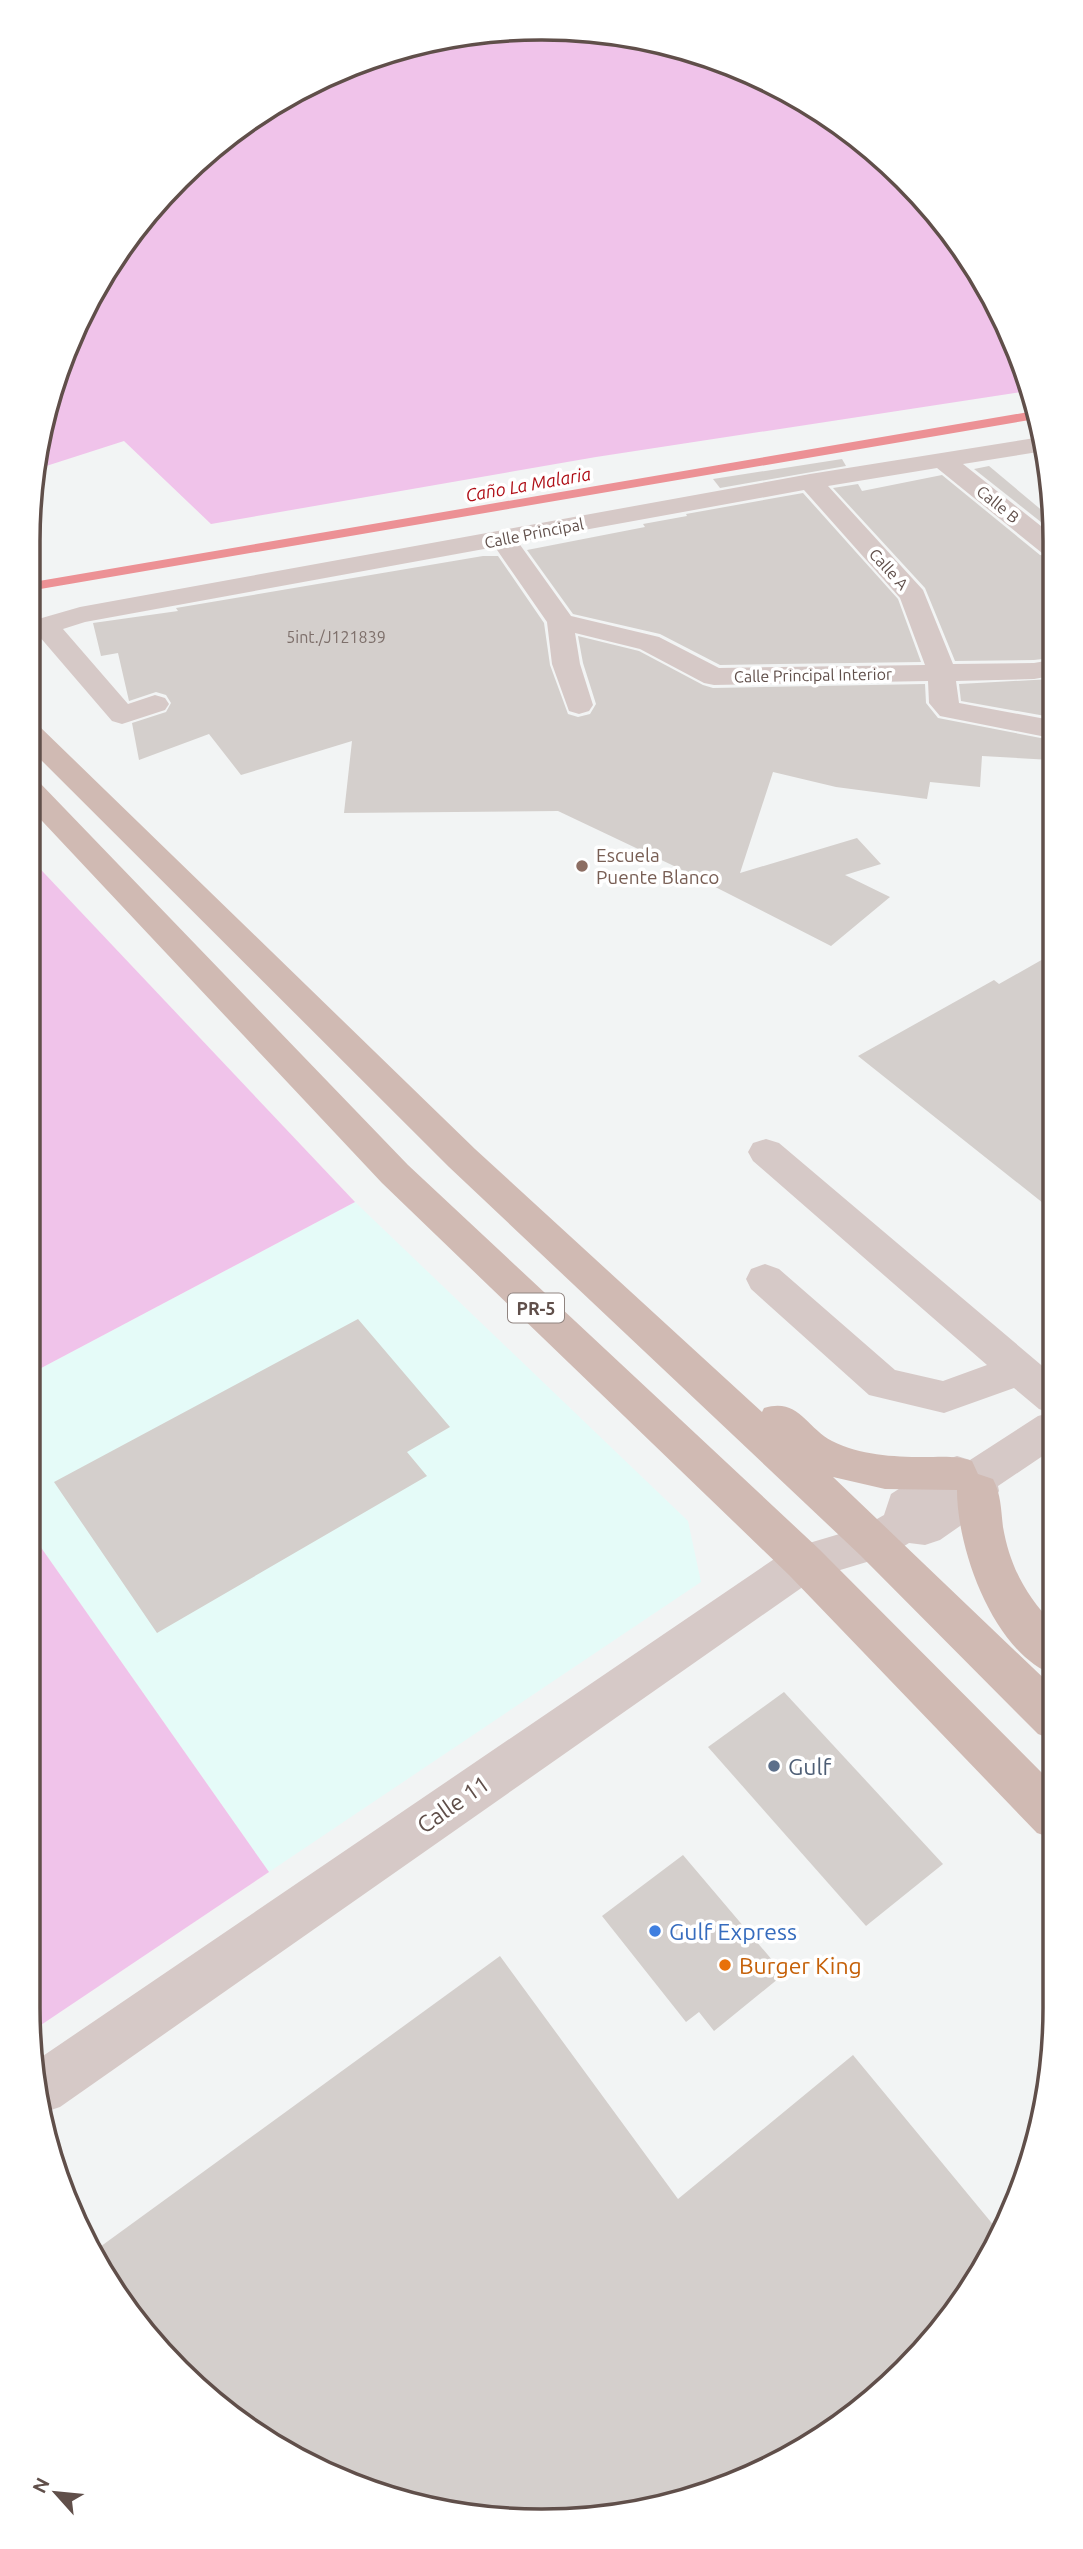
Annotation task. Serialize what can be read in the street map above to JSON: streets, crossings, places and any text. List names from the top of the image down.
{
  "streets": {
    "main road": ["PR-5"],
    "street": [
      "Calle B",
      "Calle Principal",
      "Calle A",
      "Calle Principal Interior",
      "Calle 11"
    ]
  },
  "crossings": [
    ["Calle B", "Calle Principal"],
    ["Calle Principal", "Calle A"],
    ["Calle A", "Calle Principal Interior"],
    ["PR-5", "Calle 11"]
  ],
  "water": ["Caño La Malaria"],
  "places": [
    "Escuela Puente Blanco",
    "Gulf",
    "Gulf Express",
    "Burger King"
  ],
  "house_numbers": ["5int./J121839"],
  "north": "top left"
}
